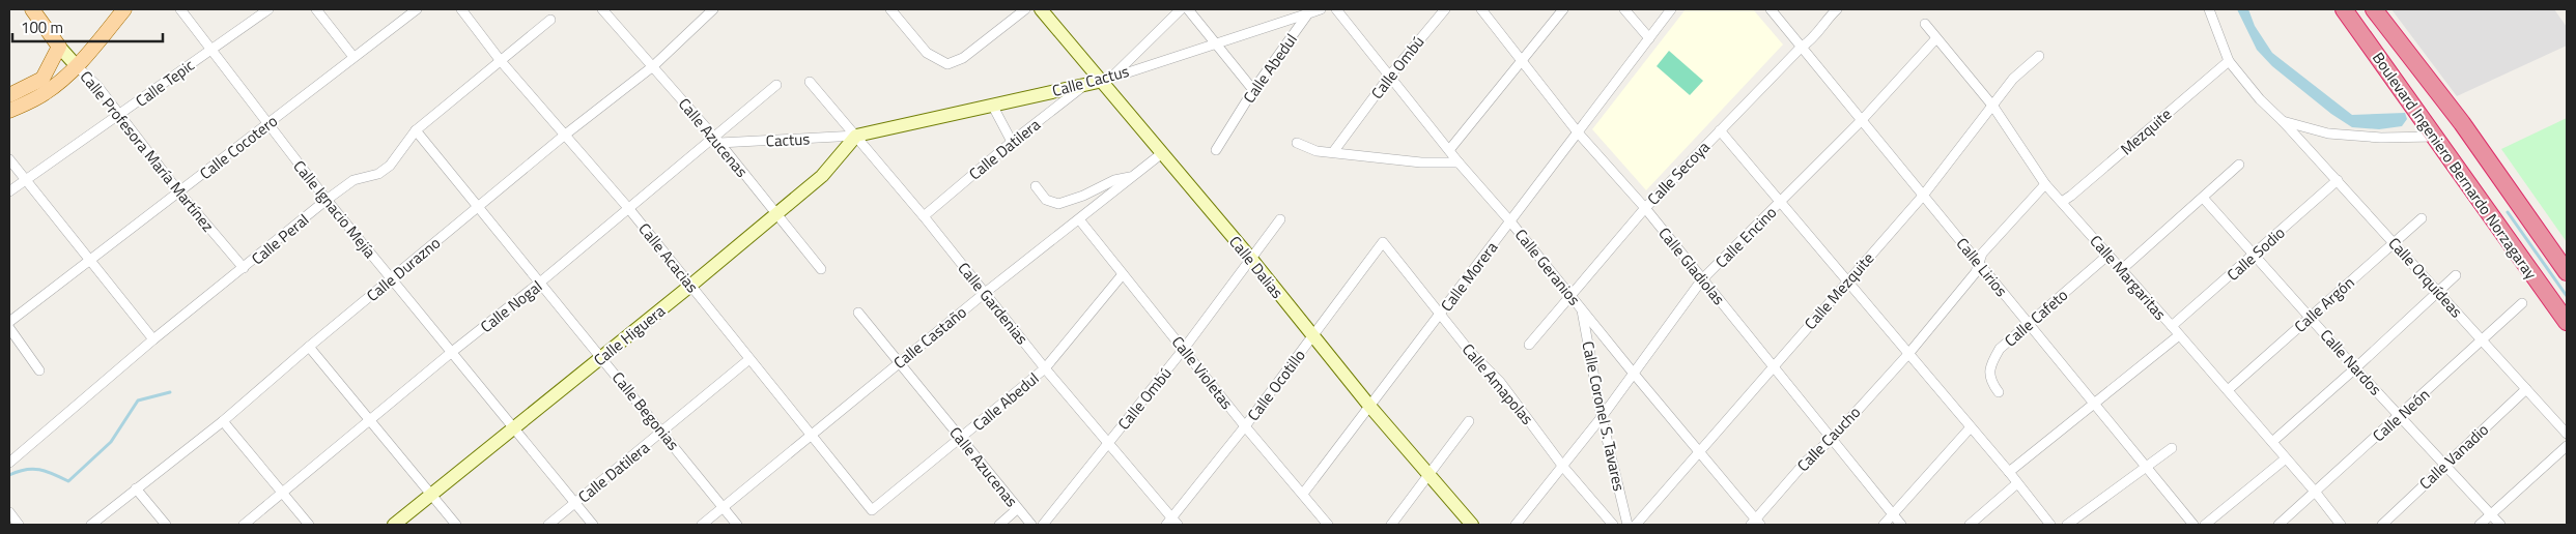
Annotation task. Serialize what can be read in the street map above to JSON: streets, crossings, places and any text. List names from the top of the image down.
{
  "streets": {
    "highway": ["Boulevard Ingeniero Bernardo Norzagaray"],
    "main road": ["Calle Profesora María Martínez"],
    "street": [
      "Calle Ombú",
      "Calle Abedul",
      "Calle Cactus",
      "Calle Tepic",
      "Mezquite",
      "Calle Azucenas",
      "Cactus",
      "Calle Cocotero",
      "Calle Datilera",
      "Calle Secoya",
      "Calle Ignacio Mejía",
      "Calle Encino",
      "Calle Peral",
      "Calle Sodio",
      "Calle Acacias",
      "Calle Gladiolas",
      "Calle Dalias",
      "Calle Geranios",
      "Calle Lirios",
      "Calle Durazno",
      "Calle Morera",
      "Calle Margaritas",
      "Calle Orquídeas",
      "Calle Mezquite",
      "Calle Gardenias",
      "Calle Argón",
      "Calle Nogal",
      "Calle Cafeto",
      "Calle Higuera",
      "Calle Castaño",
      "Calle Nardos",
      "Calle Violetas",
      "Calle Amapolas",
      "Calle Ocotillo",
      "Calle Begonias",
      "Calle Neón",
      "Calle Coronel S. Tavares",
      "Calle Caucho",
      "Calle Vanadio"
    ]
  },
  "crossings": [
    ["Calle Ombú", "Calle Dalias"],
    ["Calle Ombú", "Calle Geranios"],
    ["Calle Ombú", "Calle Gardenias"],
    ["Calle Ombú", "Calle Violetas"],
    ["Calle Abedul", "Calle Cactus"],
    ["Calle Abedul", "Calle Azucenas"],
    ["Calle Abedul", "Calle Acacias"],
    ["Calle Abedul", "Calle Gardenias"],
    ["Calle Abedul", "Calle Violetas"],
    ["Calle Cactus", "Cactus"],
    ["Calle Cactus", "Calle Datilera"],
    ["Calle Cactus", "Calle Dalias"],
    ["Calle Cactus", "Calle Gardenias"],
    ["Calle Cactus", "Calle Higuera"],
    ["Calle Tepic", "Calle Profesora María Martínez"],
    ["Calle Tepic", "Calle Ignacio Mejía"],
    ["Mezquite", "Calle Margaritas"],
    ["Mezquite", "Calle Orquídeas"],
    ["Calle Azucenas", "Cactus"],
    ["Calle Azucenas", "Calle Durazno"],
    ["Calle Azucenas", "Calle Nogal"],
    ["Calle Azucenas", "Calle Higuera"],
    ["Calle Azucenas", "Calle Castaño"],
    ["Cactus", "Calle Gardenias"],
    ["Cactus", "Calle Nogal"],
    ["Cactus", "Calle Higuera"],
    ["Calle Cocotero", "Calle Profesora María Martínez"],
    ["Calle Cocotero", "Calle Ignacio Mejía"],
    ["Calle Datilera", "Calle Ignacio Mejía"],
    ["Calle Datilera", "Calle Acacias"],
    ["Calle Datilera", "Calle Gardenias"],
    ["Calle Datilera", "Calle Begonias"],
    ["Calle Profesora María Martínez", "Calle Peral"],
    ["Boulevard Ingeniero Bernardo Norzagaray", "Calle Orquídeas"],
    ["Calle Secoya", "Calle Gladiolas"],
    ["Calle Secoya", "Calle Geranios"],
    ["Calle Secoya", "Calle Lirios"],
    ["Calle Ignacio Mejía", "Calle Peral"],
    ["Calle Ignacio Mejía", "Calle Durazno"],
    ["Calle Ignacio Mejía", "Calle Nogal"],
    ["Calle Ignacio Mejía", "Calle Higuera"],
    ["Calle Encino", "Calle Gladiolas"],
    ["Calle Encino", "Calle Geranios"],
    ["Calle Encino", "Calle Lirios"],
    ["Calle Encino", "Calle Margaritas"],
    ["Calle Encino", "Calle Amapolas"],
    ["Calle Encino", "Calle Coronel S. Tavares"],
    ["Calle Peral", "Calle Acacias"],
    ["Calle Peral", "Calle Begonias"],
    ["Calle Sodio", "Calle Margaritas"],
    ["Calle Sodio", "Calle Orquídeas"],
    ["Calle Sodio", "Calle Nardos"],
    ["Calle Acacias", "Calle Durazno"],
    ["Calle Acacias", "Calle Nogal"],
    ["Calle Acacias", "Calle Higuera"],
    ["Calle Acacias", "Calle Castaño"],
    ["Calle Gladiolas", "Calle Morera"],
    ["Calle Gladiolas", "Calle Mezquite"],
    ["Calle Gladiolas", "Calle Caucho"],
    ["Calle Dalias", "Calle Morera"],
    ["Calle Dalias", "Calle Castaño"],
    ["Calle Dalias", "Calle Ocotillo"],
    ["Calle Geranios", "Calle Morera"],
    ["Calle Geranios", "Calle Mezquite"],
    ["Calle Geranios", "Calle Coronel S. Tavares"],
    ["Calle Geranios", "Calle Caucho"],
    ["Calle Lirios", "Calle Mezquite"],
    ["Calle Lirios", "Calle Cafeto"],
    ["Calle Lirios", "Calle Caucho"],
    ["Calle Durazno", "Calle Begonias"],
    ["Calle Morera", "Calle Violetas"],
    ["Calle Morera", "Calle Amapolas"],
    ["Calle Margaritas", "Calle Mezquite"],
    ["Calle Margaritas", "Calle Argón"],
    ["Calle Margaritas", "Calle Cafeto"],
    ["Calle Margaritas", "Calle Neón"],
    ["Calle Margaritas", "Calle Caucho"],
    ["Calle Orquídeas", "Calle Argón"],
    ["Calle Orquídeas", "Calle Neón"],
    ["Calle Orquídeas", "Calle Vanadio"],
    ["Calle Gardenias", "Calle Higuera"],
    ["Calle Gardenias", "Calle Castaño"],
    ["Calle Gardenias", "Calle Ocotillo"],
    ["Calle Argón", "Calle Nardos"],
    ["Calle Nogal", "Calle Begonias"],
    ["Calle Higuera", "Calle Begonias"],
    ["Calle Castaño", "Calle Violetas"],
    ["Calle Castaño", "Calle Begonias"],
    ["Calle Nardos", "Calle Neón"],
    ["Calle Nardos", "Calle Vanadio"],
    ["Calle Violetas", "Calle Ocotillo"],
    ["Calle Amapolas", "Calle Ocotillo"]
  ],
  "scale_bar": "100 m"
}
